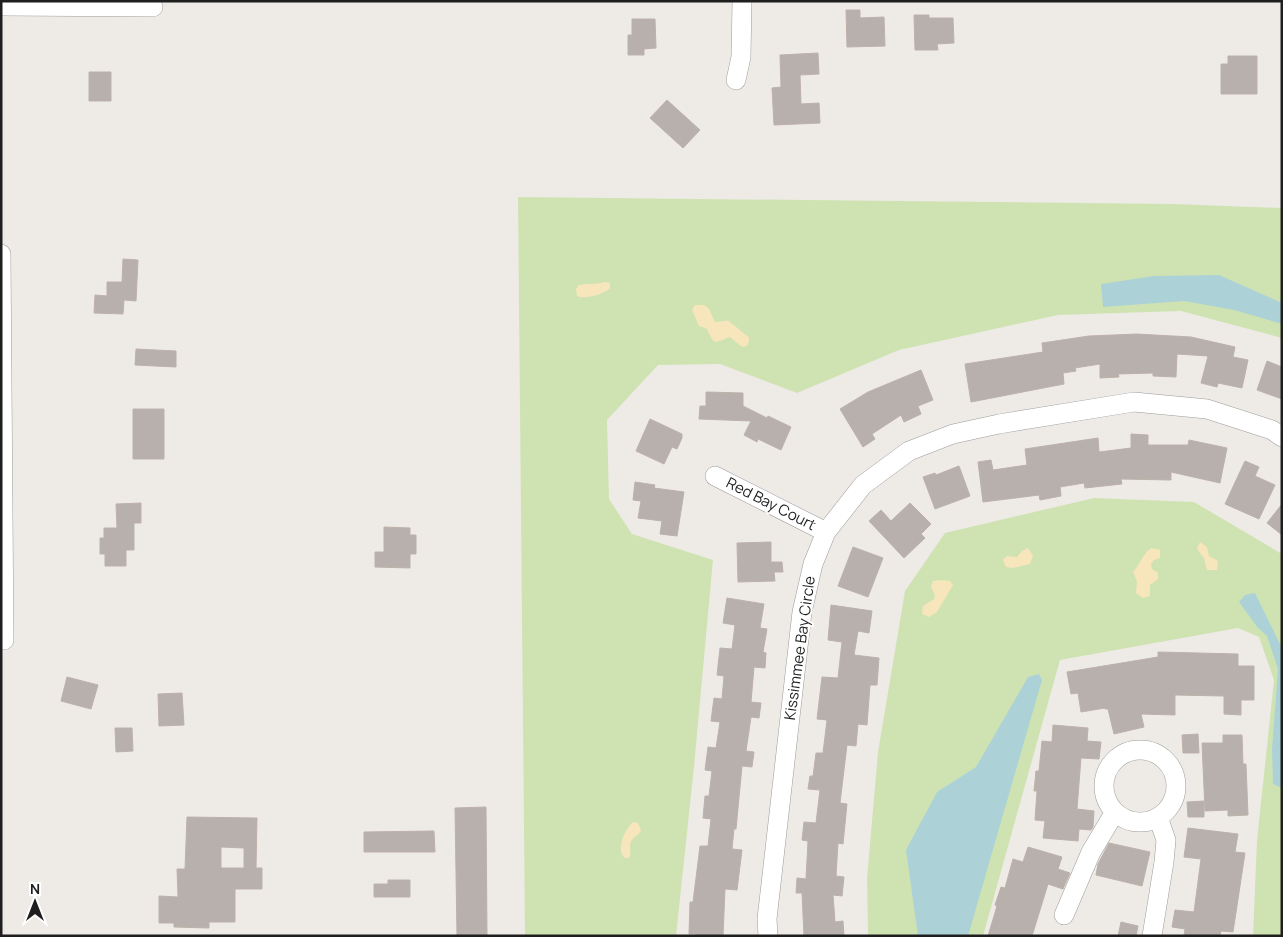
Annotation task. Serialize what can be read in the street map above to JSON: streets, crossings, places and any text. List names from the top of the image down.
{
  "streets": {
    "street": ["Red Bay Court", "Kissimmee Bay Circle"]
  },
  "crossings": [
    ["Red Bay Court", "Kissimmee Bay Circle"]
  ],
  "north": "top"
}
